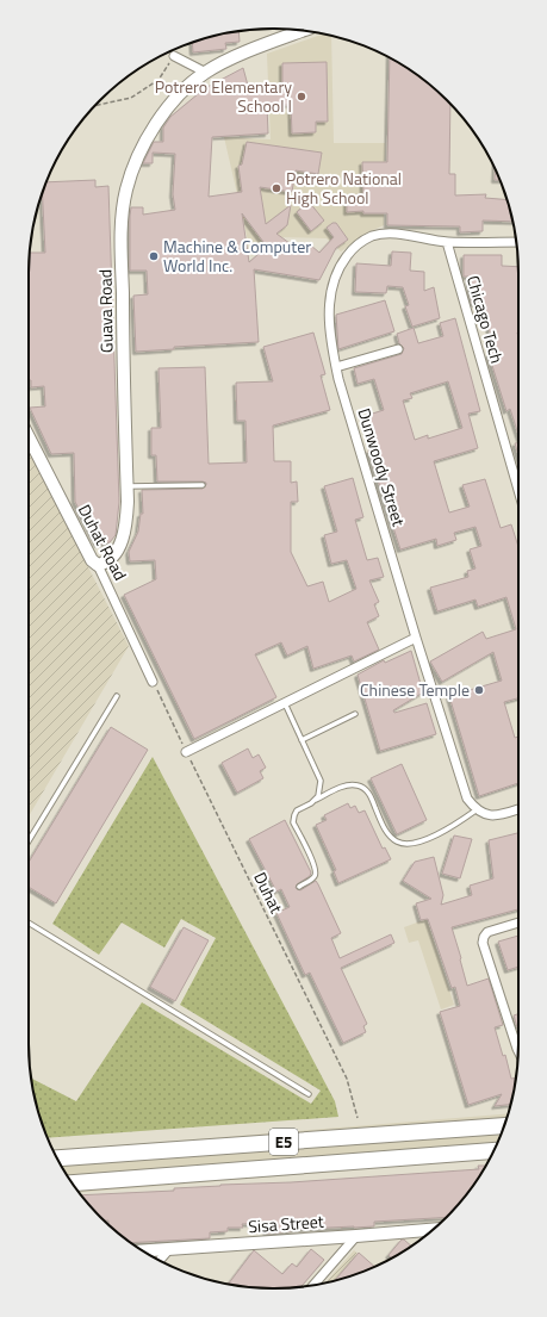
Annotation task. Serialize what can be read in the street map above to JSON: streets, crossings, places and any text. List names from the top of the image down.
{
  "streets": {
    "highway": ["E5"],
    "street": [
      "Guava Road",
      "Chicago Tech",
      "Dunwoody Street",
      "Duhat Road",
      "Sisa Street"
    ],
    "path": ["Duhat"]
  },
  "crossings": [
    ["Guava Road", "Duhat Road"],
    ["Chicago Tech", "Dunwoody Street"],
    ["Duhat Road", "Duhat"]
  ],
  "places": [
    "Potrero Elementary School I",
    "Potrero National High School",
    "Machine & Computer World Inc.",
    "Chinese Temple"
  ]
}
